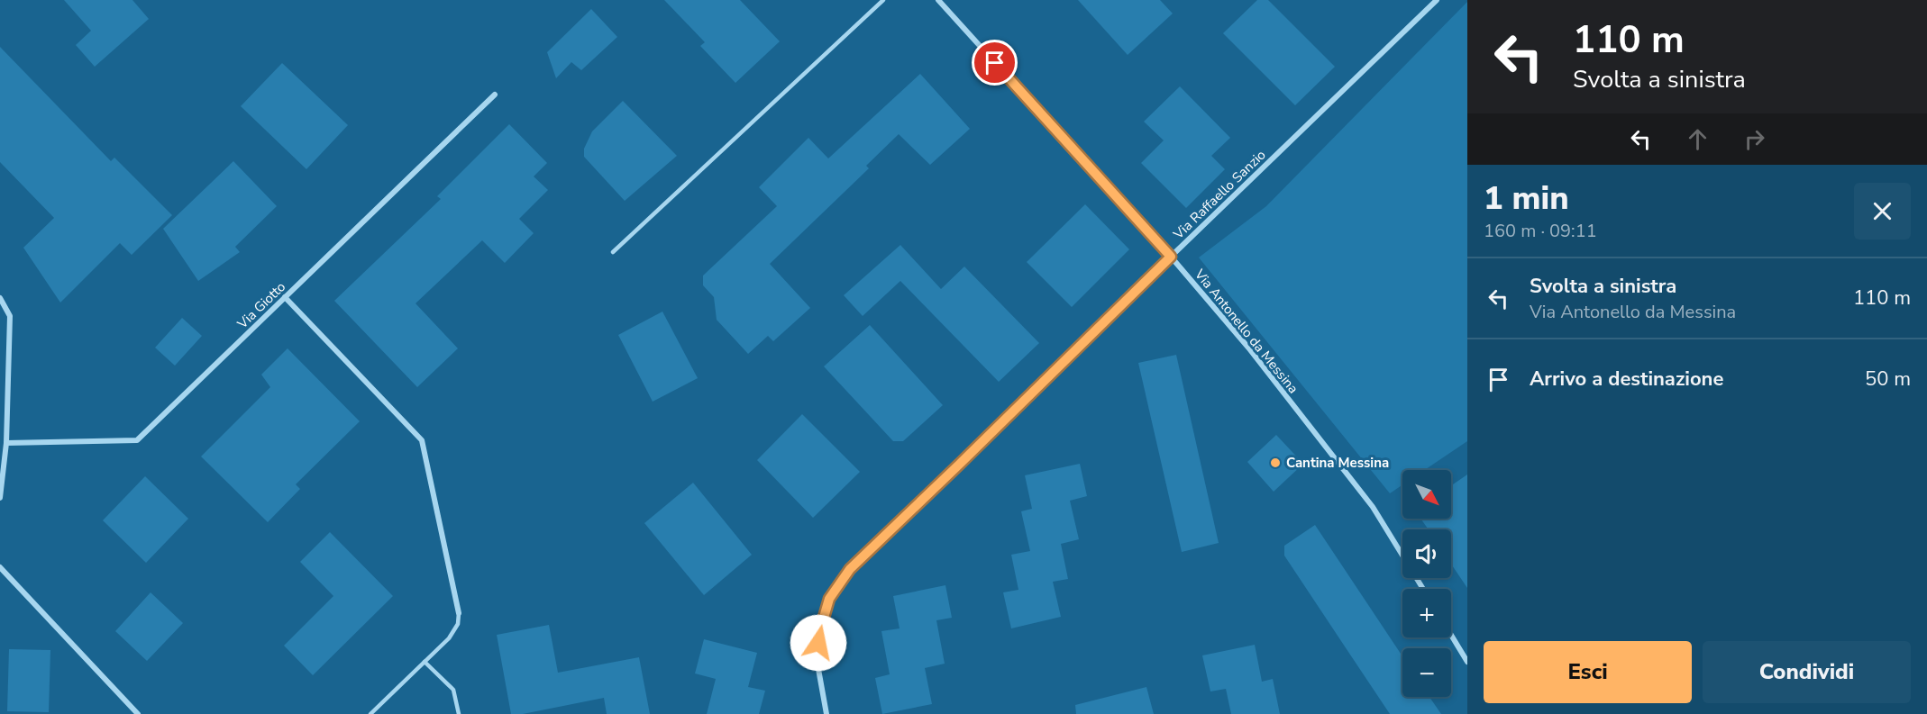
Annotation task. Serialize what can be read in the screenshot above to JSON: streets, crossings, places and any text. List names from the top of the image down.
{
  "streets": {
    "street": ["Via Raffaello Sanzio", "Via Giotto", "Via Antonello da Messina"]
  },
  "crossings": [
    ["Via Raffaello Sanzio", "Via Antonello da Messina"]
  ],
  "places": ["Cantina Messina"],
  "north": "bottom right",
  "page": {
    "turn": ["110 m", "Svolta a sinistra"],
    "heading": ["1 min", "160 m · 09:11"],
    "list": [
      {
        "name": "Svolta a sinistra",
        "note": "Via Antonello da Messina",
        "value": "110 m"
      },
      {
        "name": "Arrivo a destinazione",
        "value": "50 m"
      }
    ],
    "map_buttons": ["+", "−"],
    "buttons": ["Esci", "Condividi"]
  }
}
